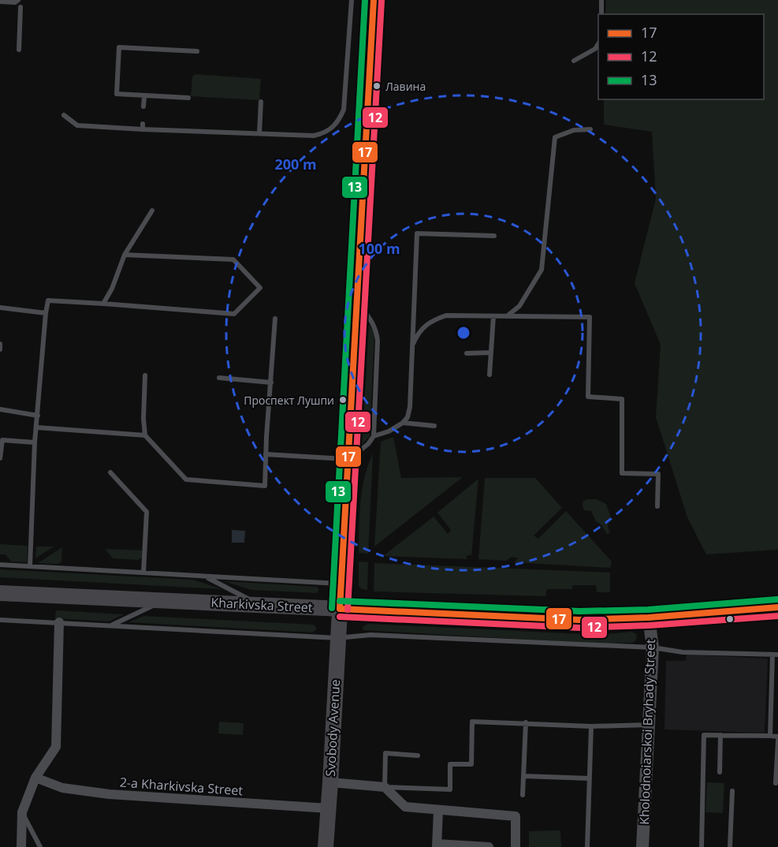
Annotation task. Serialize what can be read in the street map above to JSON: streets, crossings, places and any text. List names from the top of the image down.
{
  "streets": {
    "main road": ["Kharkivska Street", "Svobody Avenue"],
    "street": ["Kholodnoiarskoi Bryhady Street", "2-a Kharkivska Street"]
  },
  "crossings": [
    ["Kharkivska Street", "Svobody Avenue"],
    ["Kharkivska Street", "Kholodnoiarskoi Bryhady Street"],
    ["Svobody Avenue", "2-a Kharkivska Street"]
  ],
  "places": ["Лавина", "Проспект Лушпи"],
  "lines": ["transit line 17", "transit line 13", "transit line 12"],
  "legend": ["17", "12", "13"],
  "rings": ["200 m", "100 m"]
}
